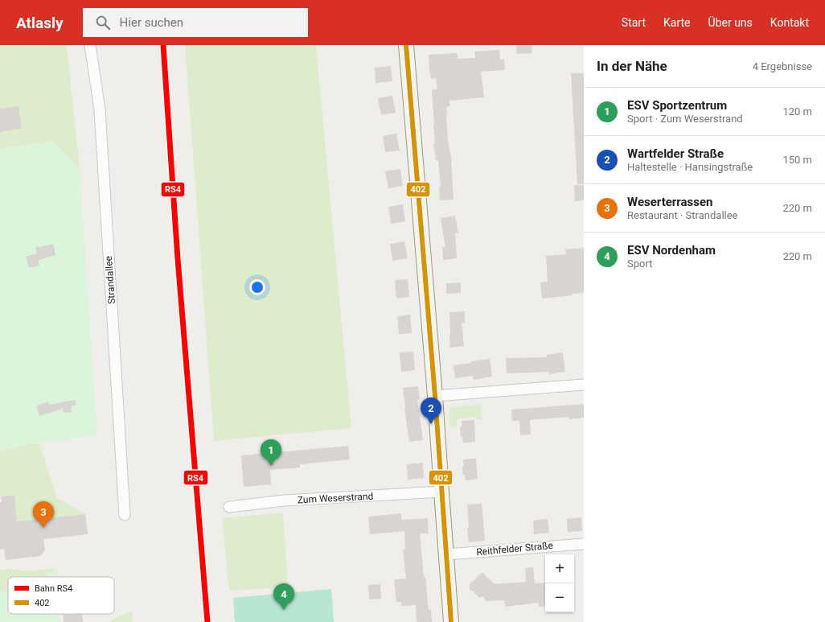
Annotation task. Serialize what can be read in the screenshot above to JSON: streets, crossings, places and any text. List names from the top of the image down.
{
  "streets": {
    "street": ["Strandallee", "Zum Weserstrand", "Reithfelder Straße"]
  },
  "lines": ["rail line RS4", "transit line 402"],
  "legend": ["Bahn RS4", "402"],
  "page": {
    "header": "Atlasly",
    "search": "Hier suchen",
    "nav": [
      "Start",
      "Karte",
      "Über uns",
      "Kontakt"
    ],
    "heading": ["In der Nähe", "4 Ergebnisse"],
    "list": [
      {
        "mark": "1",
        "name": "ESV Sportzentrum",
        "note": "Sport · Zum Weserstrand",
        "value": "120 m"
      },
      {
        "mark": "2",
        "name": "Wartfelder Straße",
        "note": "Haltestelle · Hansingstraße",
        "value": "150 m"
      },
      {
        "mark": "3",
        "name": "Weserterrassen",
        "note": "Restaurant · Strandallee",
        "value": "220 m"
      },
      {
        "mark": "4",
        "name": "ESV Nordenham",
        "note": "Sport",
        "value": "220 m"
      }
    ],
    "pins": [
      "2",
      "1",
      "3",
      "4"
    ],
    "map_buttons": ["+", "−"]
  }
}
